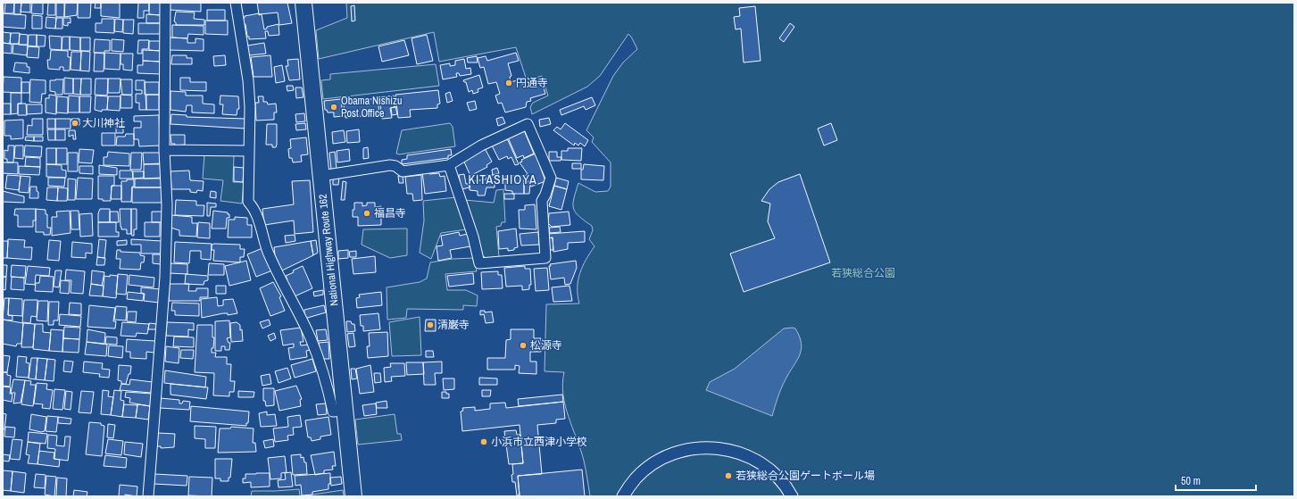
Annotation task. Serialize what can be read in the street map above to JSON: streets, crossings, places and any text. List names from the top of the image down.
{
  "streets": {
    "highway": ["National Highway Route 162"]
  },
  "districts": ["KITASHIOYA"],
  "parks": ["若狭総合公園"],
  "places": [
    "円通寺",
    "Obama Nishizu Post Office",
    "大川神社",
    "福昌寺",
    "清巌寺",
    "松源寺",
    "小浜市立西津小学校",
    "若狭総合公園ゲートボール場"
  ],
  "scale_bar": "50 m"
}
